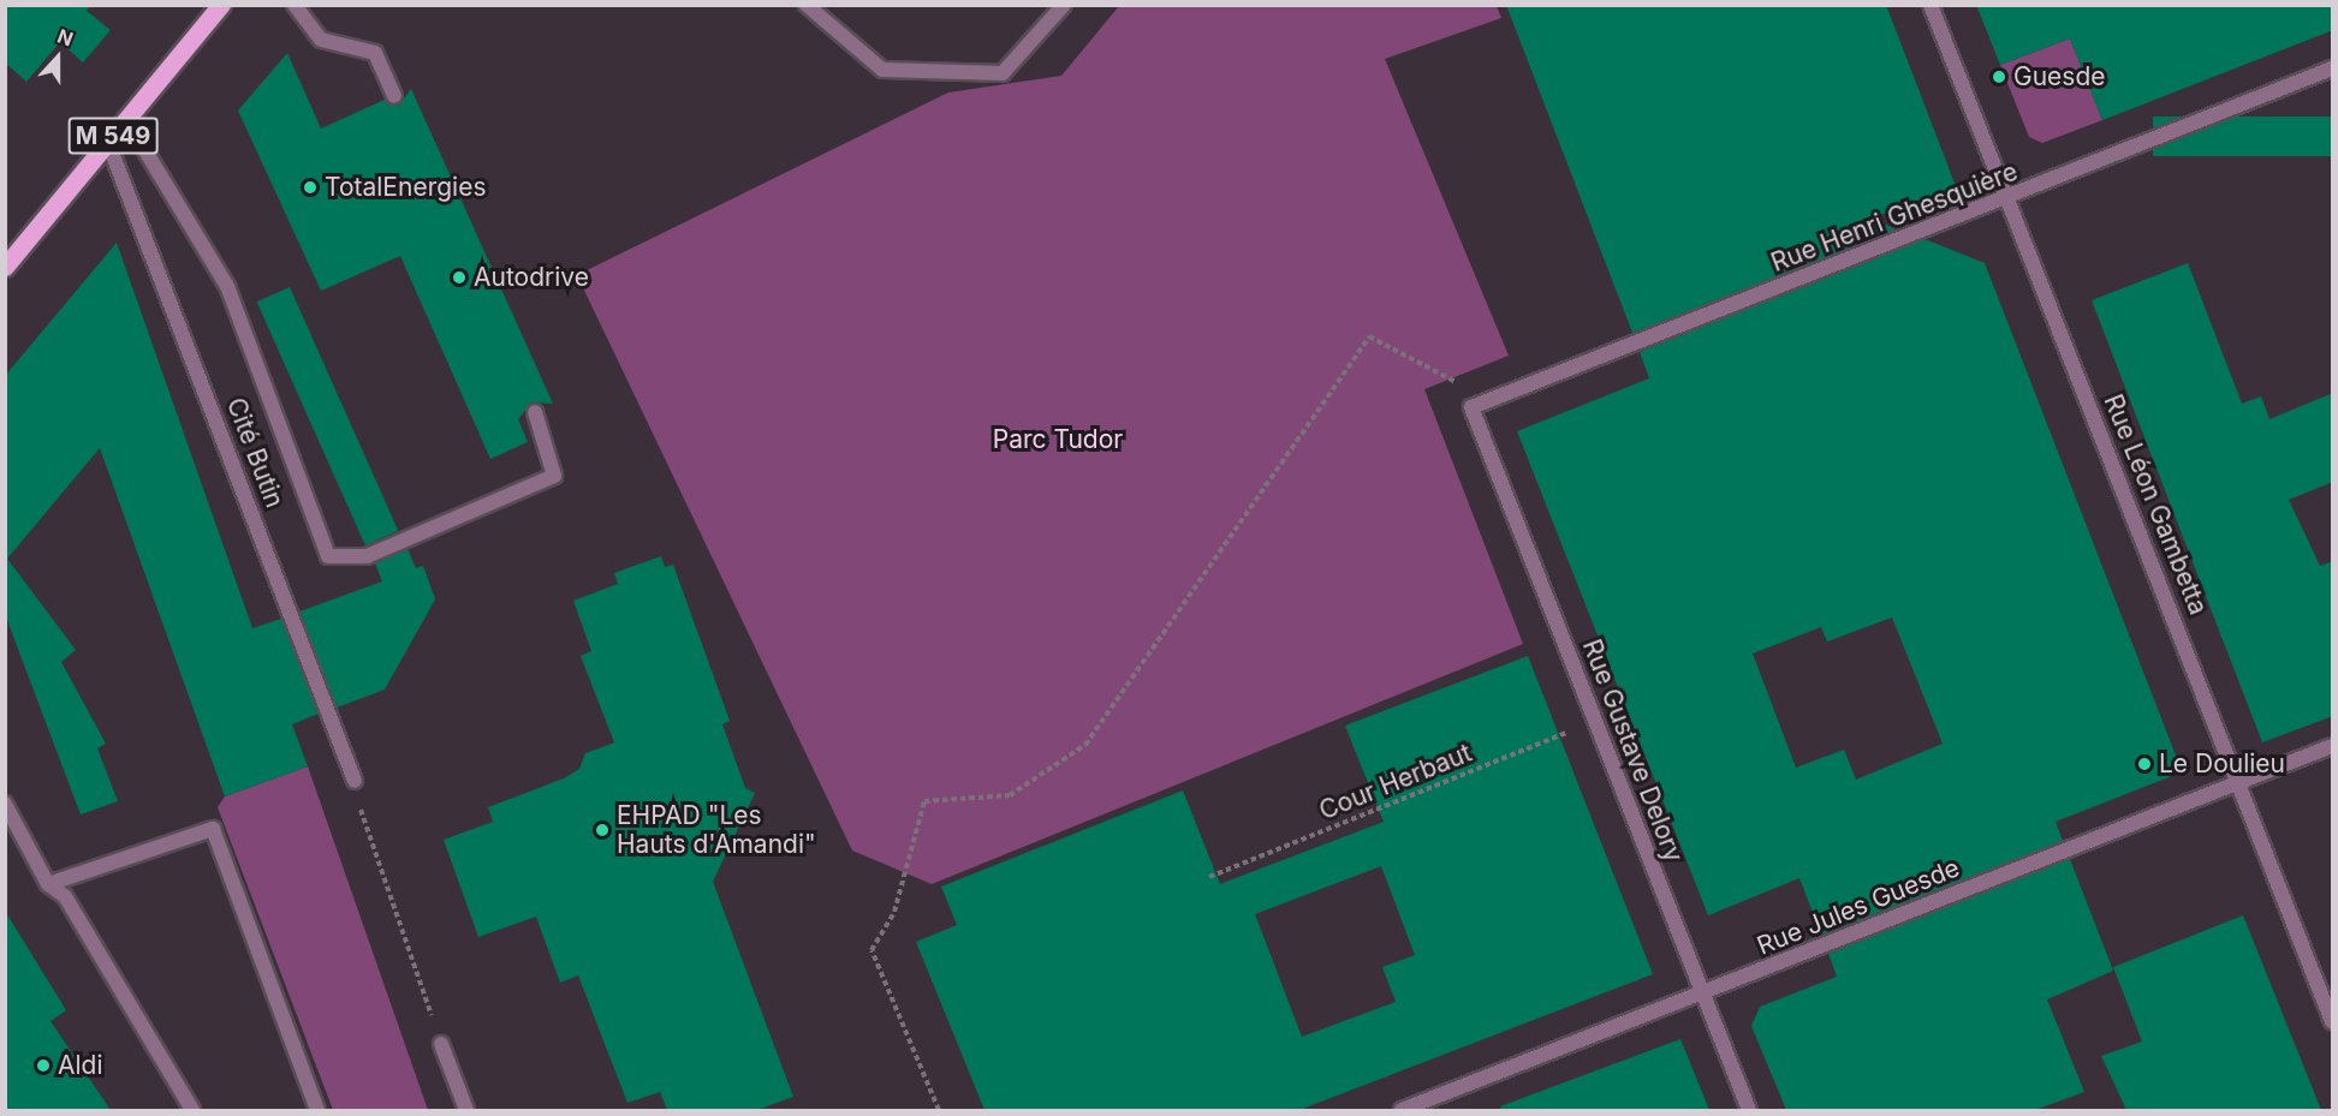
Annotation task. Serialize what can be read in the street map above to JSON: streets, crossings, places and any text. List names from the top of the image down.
{
  "streets": {
    "main road": ["M 549"],
    "street": [
      "Rue Henri Ghesquière",
      "Cité Butin",
      "Rue Léon Gambetta",
      "Rue Gustave Delory",
      "Rue Jules Guesde"
    ],
    "path": ["Cour Herbaut"]
  },
  "crossings": [
    ["M 549", "Cité Butin"],
    ["Rue Henri Ghesquière", "Rue Léon Gambetta"],
    ["Rue Henri Ghesquière", "Rue Gustave Delory"],
    ["Rue Léon Gambetta", "Rue Jules Guesde"],
    ["Rue Gustave Delory", "Cour Herbaut"],
    ["Rue Gustave Delory", "Rue Jules Guesde"]
  ],
  "parks": ["Parc Tudor"],
  "places": [
    "Guesde",
    "TotalEnergies",
    "Autodrive",
    "Le Doulieu",
    "EHPAD \"Les Hauts d'Amandi\"",
    "Aldi"
  ],
  "north": "top"
}
